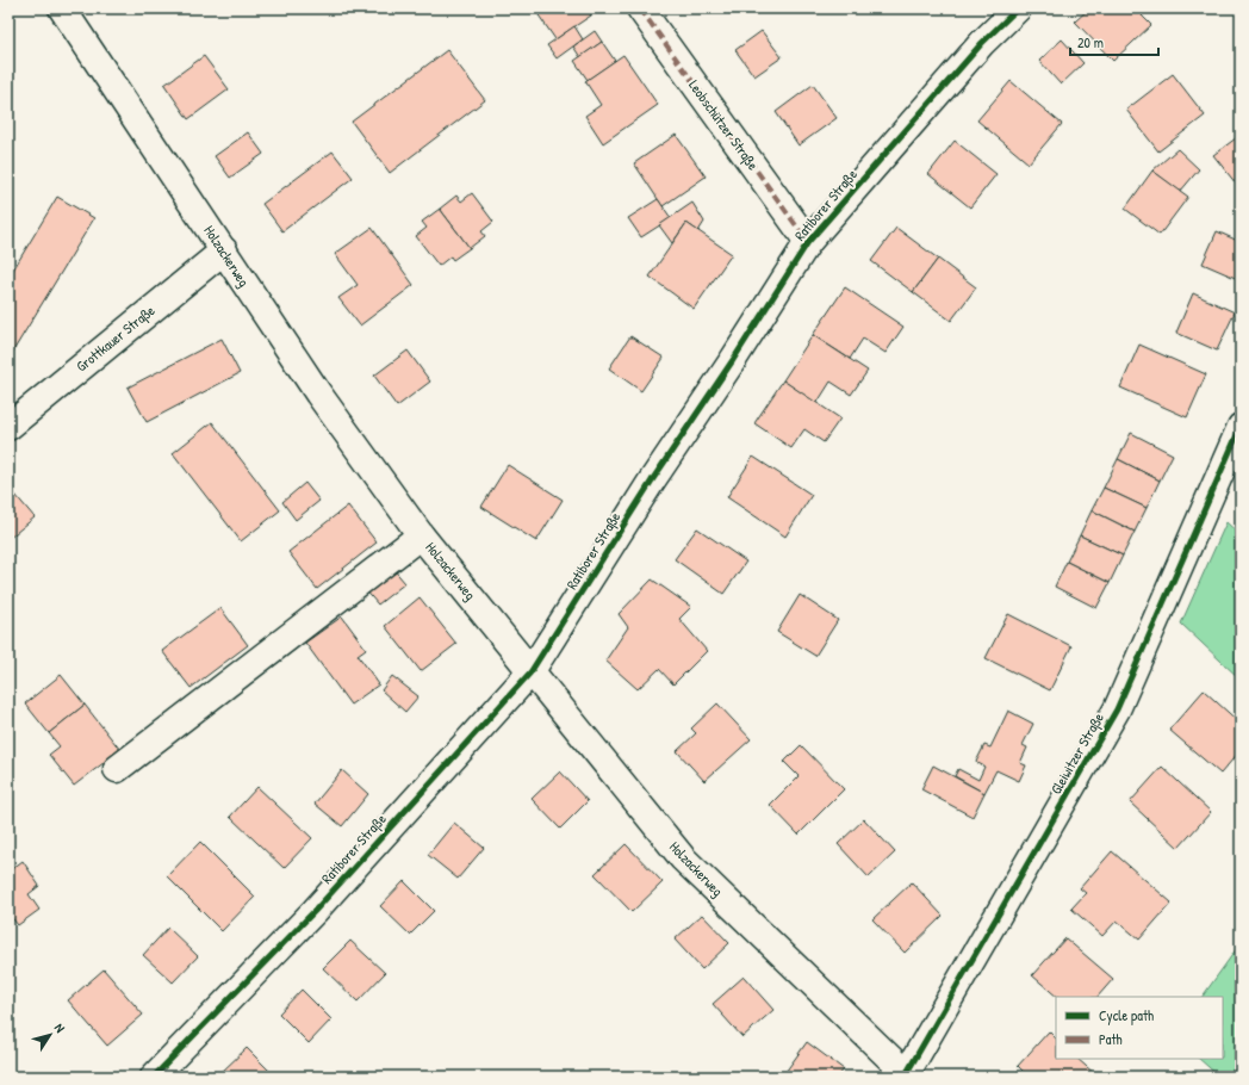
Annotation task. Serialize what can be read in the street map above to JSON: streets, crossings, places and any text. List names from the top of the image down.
{
  "streets": {
    "street": [
      "Leobschützer Straße",
      "Ratiborer Straße",
      "Holzackerweg",
      "Grottkauer Straße",
      "Gleiwitzer Straße"
    ]
  },
  "crossings": [
    ["Leobschützer Straße", "Ratiborer Straße"],
    ["Ratiborer Straße", "Holzackerweg"],
    ["Holzackerweg", "Grottkauer Straße"],
    ["Holzackerweg", "Gleiwitzer Straße"]
  ],
  "legend": ["Cycle path", "Path"],
  "scale_bar": "20 m",
  "north": "top right"
}
